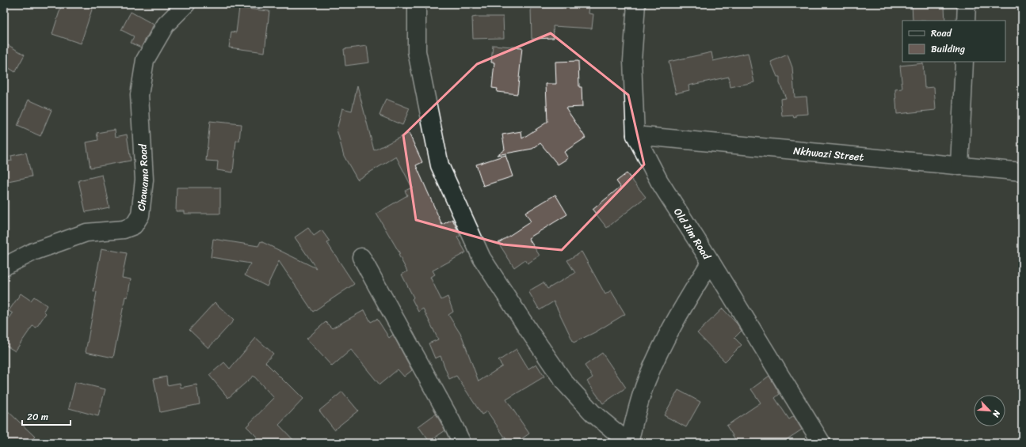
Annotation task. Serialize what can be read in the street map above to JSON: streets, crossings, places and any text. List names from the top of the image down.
{
  "streets": {
    "street": ["Nkhwazi Street", "Chawama Road", "Old Jim Road"]
  },
  "crossings": [
    ["Nkhwazi Street", "Old Jim Road"]
  ],
  "legend": ["Road", "Building"],
  "scale_bar": "20 m",
  "north": "bottom right"
}
